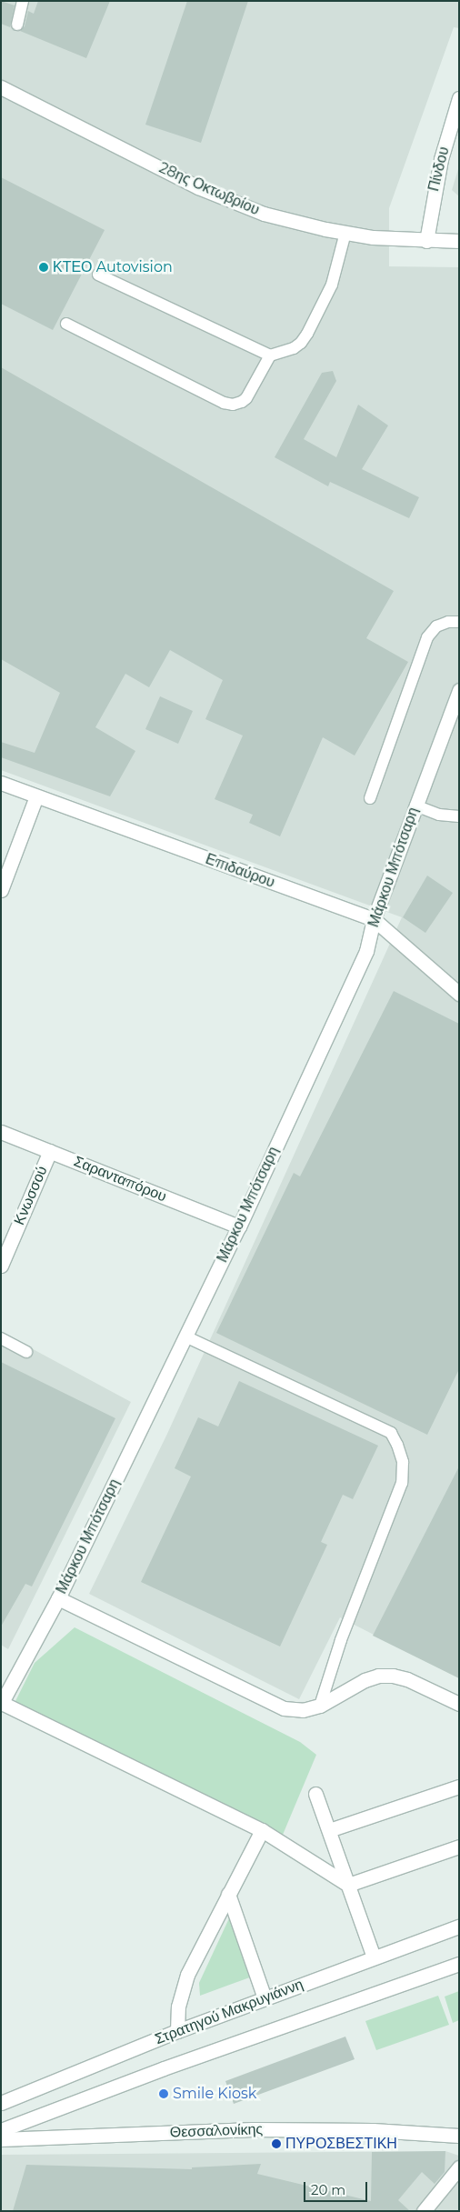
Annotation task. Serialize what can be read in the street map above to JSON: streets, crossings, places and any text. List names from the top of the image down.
{
  "streets": {
    "street": [
      "Πίνδου",
      "28ης Οκτωβρίου",
      "Μάρκου Μπότσαρη",
      "Επιδαύρου",
      "Σαρανταπόρου",
      "Κνωσσού",
      "Στρατηγού Μακρυγιάννη",
      "Θεσσαλονίκης"
    ]
  },
  "crossings": [
    ["Πίνδου", "28ης Οκτωβρίου"],
    ["Μάρκου Μπότσαρη", "Επιδαύρου"],
    ["Μάρκου Μπότσαρη", "Σαρανταπόρου"],
    ["Σαρανταπόρου", "Κνωσσού"]
  ],
  "places": ["ΚΤΕΟ Autovision", "Smile Kiosk", "ΠΥΡΟΣΒΕΣΤΙΚΗ"],
  "scale_bar": "20 m"
}
